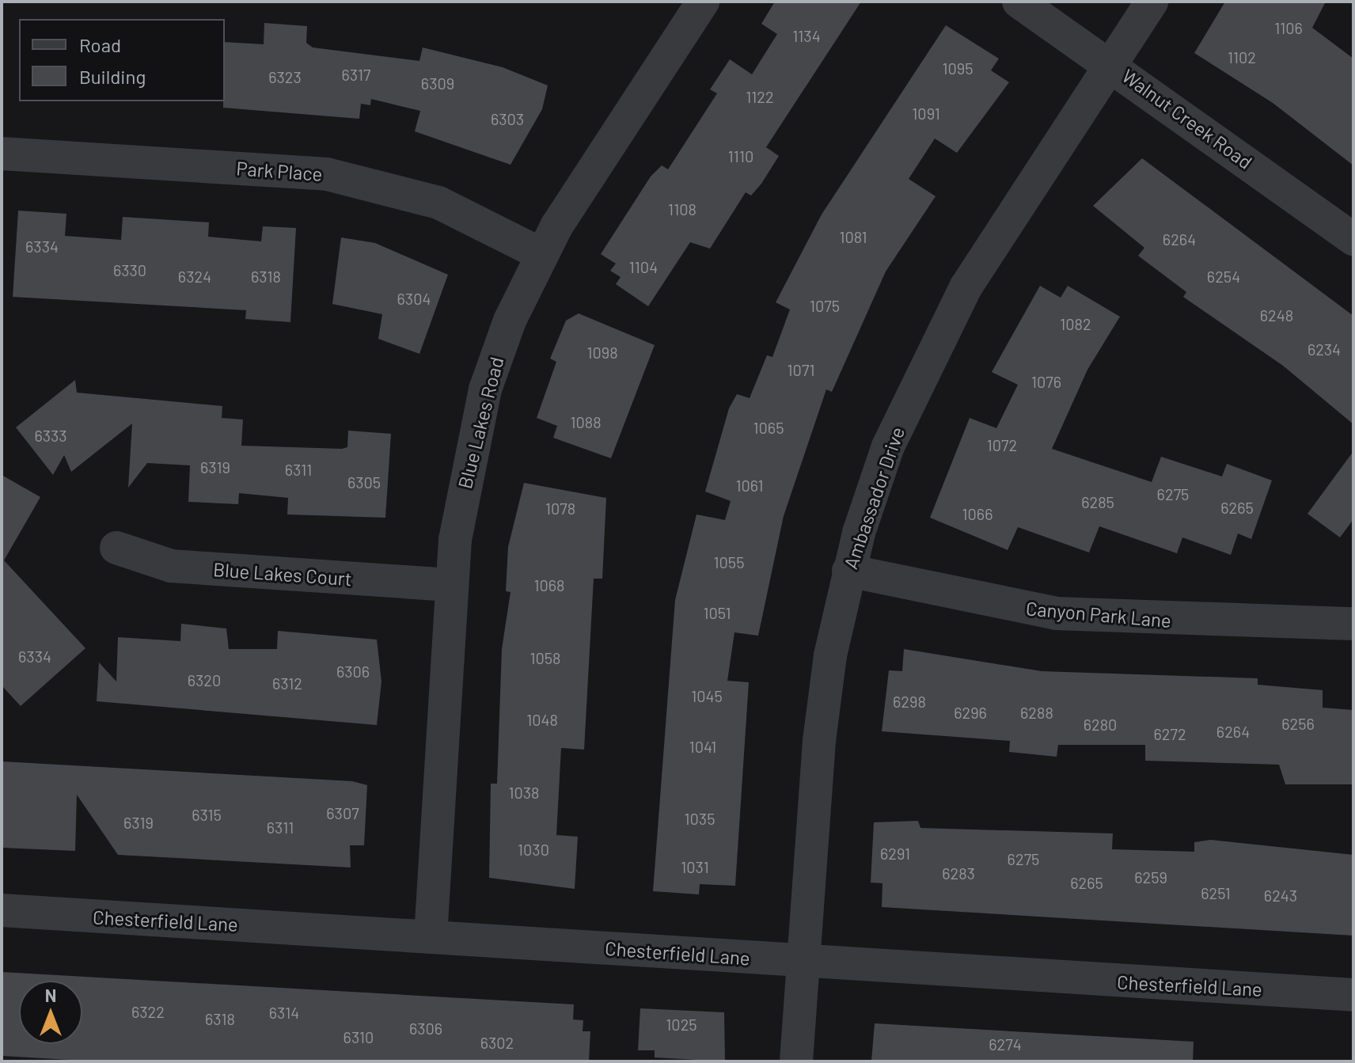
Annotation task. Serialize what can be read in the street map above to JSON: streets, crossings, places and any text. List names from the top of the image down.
{
  "streets": {
    "street": [
      "Walnut Creek Road",
      "Park Place",
      "Blue Lakes Road",
      "Ambassador Drive",
      "Blue Lakes Court",
      "Canyon Park Lane",
      "Chesterfield Lane"
    ]
  },
  "crossings": [
    ["Walnut Creek Road", "Ambassador Drive"],
    ["Park Place", "Blue Lakes Road"],
    ["Blue Lakes Road", "Blue Lakes Court"],
    ["Blue Lakes Road", "Chesterfield Lane"],
    ["Ambassador Drive", "Canyon Park Lane"],
    ["Ambassador Drive", "Chesterfield Lane"]
  ],
  "house_numbers": [
    "1106",
    "1134",
    "1102",
    "1095",
    "6317",
    "6323",
    "6309",
    "1122",
    "1091",
    "6303",
    "1110",
    "1108",
    "1081",
    "6264",
    "6334",
    "1104",
    "6330",
    "6324",
    "6318",
    "6254",
    "6304",
    "1075",
    "6248",
    "1082",
    "6234",
    "1098",
    "1071",
    "1076",
    "1088",
    "1065",
    "6333",
    "1072",
    "6319",
    "6311",
    "6305",
    "1061",
    "6275",
    "6285",
    "6265",
    "1078",
    "1066",
    "1055",
    "1068",
    "1051",
    "6334",
    "1058",
    "6306",
    "6320",
    "6312",
    "1045",
    "6298",
    "6296",
    "6288",
    "1048",
    "6256",
    "6280",
    "6264",
    "6272",
    "1041",
    "1038",
    "6307",
    "6315",
    "1035",
    "6319",
    "6311",
    "1030",
    "6291",
    "6275",
    "1031",
    "6283",
    "6259",
    "6265",
    "6251",
    "6243",
    "6322",
    "6314",
    "6318",
    "1025",
    "6306",
    "6310",
    "6302",
    "6274"
  ],
  "legend": ["Road", "Building"],
  "north": "top"
}
